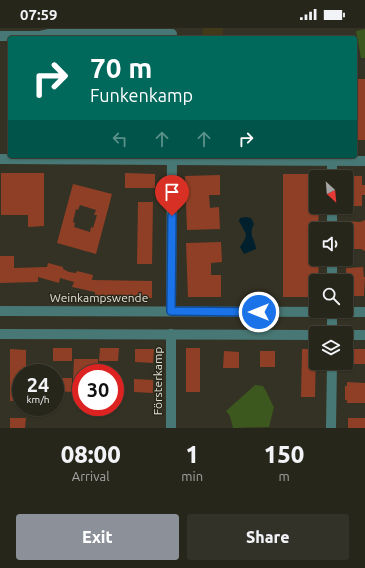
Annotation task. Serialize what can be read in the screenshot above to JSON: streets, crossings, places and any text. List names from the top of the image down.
{
  "streets": {
    "street": ["Weinkampswende", "Försterkamp"]
  },
  "north": "bottom right",
  "page": {
    "status": "07:59",
    "turn": ["70 m", "Funkenkamp"],
    "speed": "24 km/h",
    "limit": "30",
    "eta": [
      "08:00",
      "Arrival",
      "1",
      "min",
      "150",
      "m"
    ],
    "buttons": ["Exit", "Share"]
  }
}
